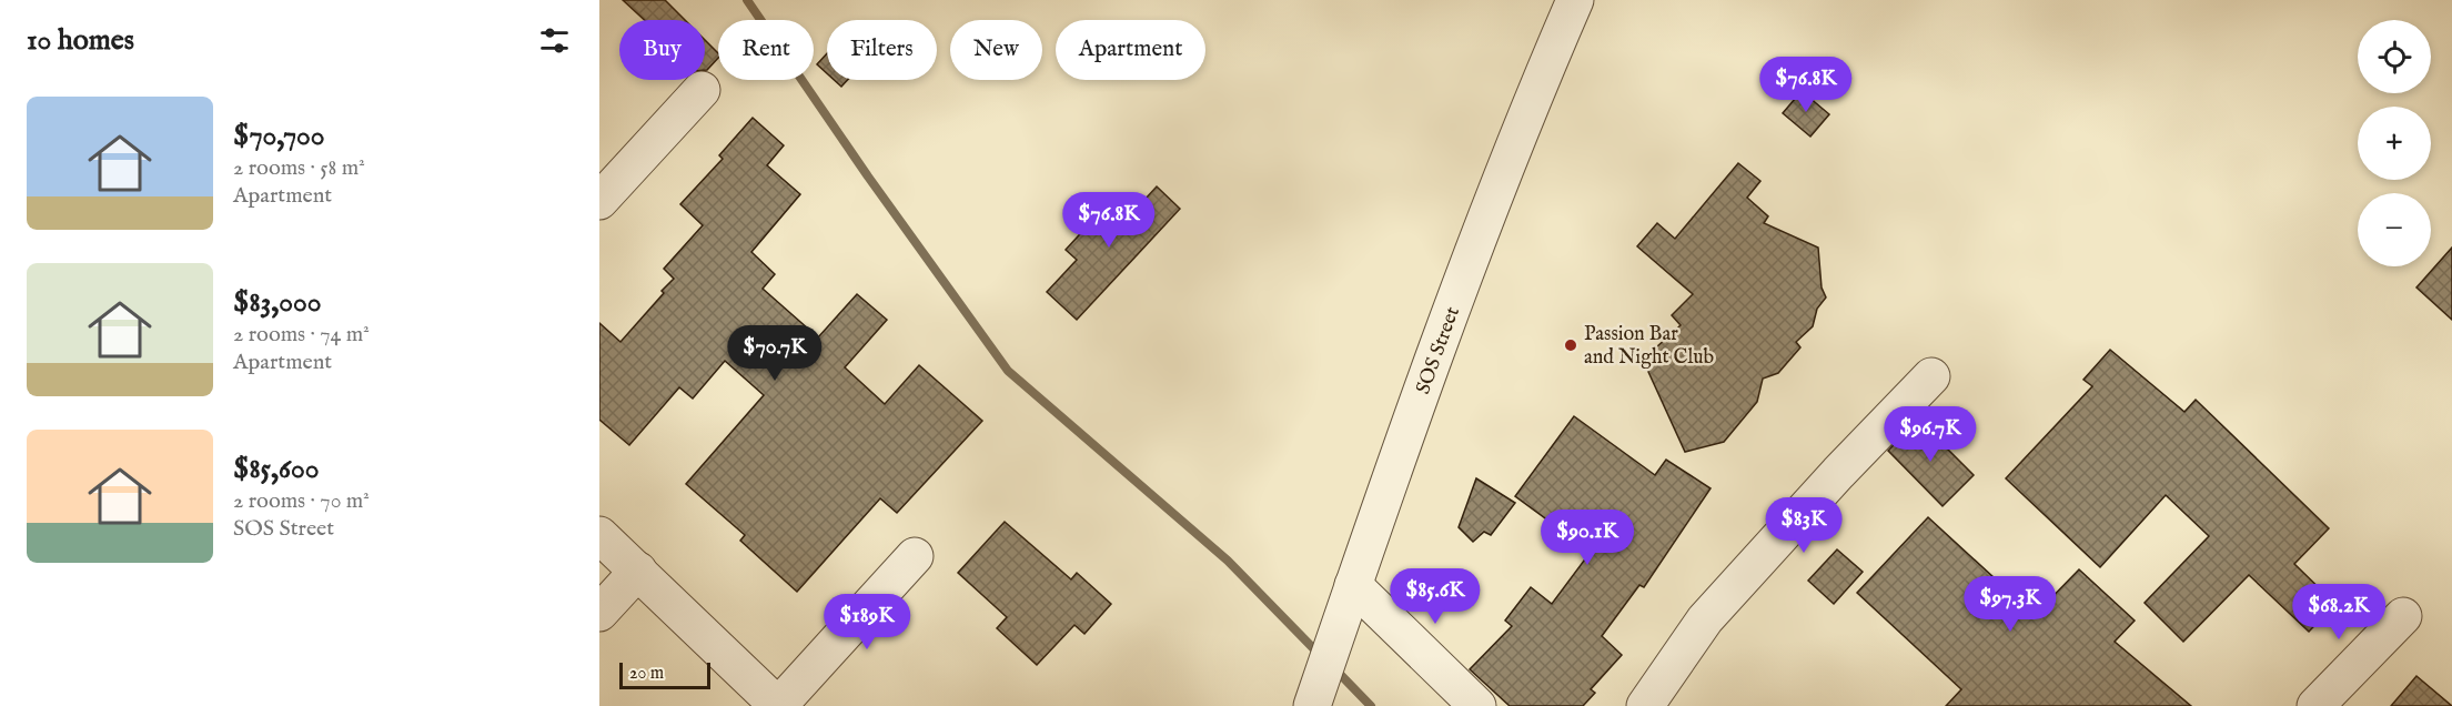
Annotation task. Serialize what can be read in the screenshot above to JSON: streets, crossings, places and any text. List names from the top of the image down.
{
  "streets": {
    "street": ["SOS Street"]
  },
  "places": ["Passion Bar and Night Club"],
  "scale_bar": "20 m",
  "page": {
    "heading": "10 homes",
    "map_buttons": ["+", "−"],
    "chip": [
      "Buy",
      "Rent",
      "Filters",
      "New",
      "Apartment"
    ],
    "price": [
      "$76.8K",
      "$76.8K",
      "$70.7K",
      "$96.7K",
      "$83K",
      "$90.1K",
      "$85.6K",
      "$97.3K",
      "$68.2K",
      "$189K"
    ],
    "list": [
      {
        "name": "$70,700",
        "note": "2 rooms · 58 m² · Apartment"
      },
      {
        "name": "$83,000",
        "note": "2 rooms · 74 m² · Apartment"
      },
      {
        "name": "$85,600",
        "note": "2 rooms · 70 m² · SOS Street"
      }
    ],
    "scale": "20 m"
  }
}
